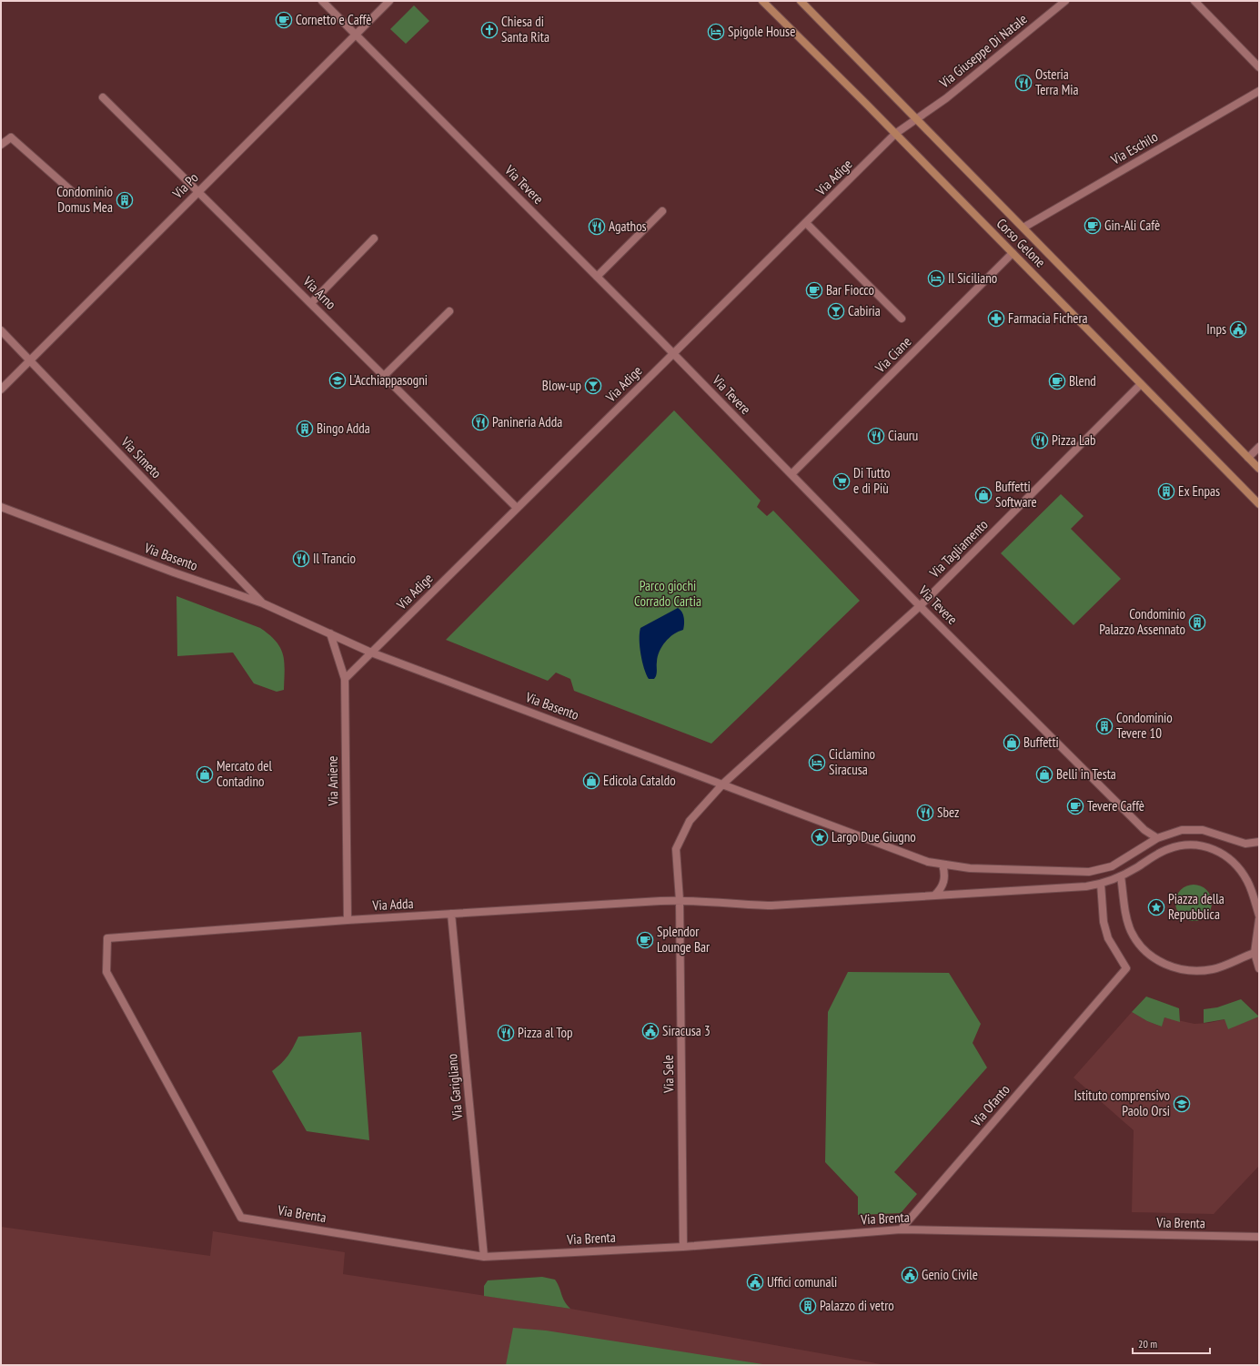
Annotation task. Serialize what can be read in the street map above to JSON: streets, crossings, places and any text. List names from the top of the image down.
{
  "streets": {
    "main road": ["Corso Gelone"],
    "street": [
      "Via Giuseppe Di Natale",
      "Via Eschilo",
      "Via Adige",
      "Via Tevere",
      "Via Po",
      "Via Arno",
      "Via Ciane",
      "Via Simeto",
      "Via Tagliamento",
      "Via Basento",
      "Via Aniene",
      "Via Adda",
      "Via Sele",
      "Via Garigliano",
      "Via Ofanto",
      "Via Brenta"
    ]
  },
  "crossings": [
    ["Via Giuseppe Di Natale", "Via Adige"],
    ["Via Giuseppe Di Natale", "Corso Gelone"],
    ["Via Eschilo", "Corso Gelone"],
    ["Via Adige", "Via Tevere"],
    ["Via Adige", "Corso Gelone"],
    ["Via Adige", "Via Arno"],
    ["Via Adige", "Via Basento"],
    ["Via Tevere", "Via Po"],
    ["Via Tevere", "Via Ciane"],
    ["Via Tevere", "Via Tagliamento"],
    ["Via Tevere", "Via Basento"],
    ["Via Po", "Via Arno"],
    ["Via Po", "Via Simeto"],
    ["Corso Gelone", "Via Ciane"],
    ["Corso Gelone", "Via Tagliamento"],
    ["Via Simeto", "Via Basento"],
    ["Via Tagliamento", "Via Basento"],
    ["Via Tagliamento", "Via Sele"],
    ["Via Basento", "Via Aniene"],
    ["Via Basento", "Via Sele"],
    ["Via Aniene", "Via Adda"],
    ["Via Adda", "Via Sele"],
    ["Via Adda", "Via Garigliano"],
    ["Via Adda", "Via Ofanto"],
    ["Via Adda", "Via Brenta"],
    ["Via Sele", "Via Brenta"],
    ["Via Garigliano", "Via Brenta"],
    ["Via Ofanto", "Via Brenta"]
  ],
  "parks": ["Parco giochi Corrado Cartia"],
  "places": {
    "cafe": [
      "Cornetto e Caffè",
      "Gin-Ali Cafè",
      "Bar Fiocco",
      "Blend",
      "Tevere Caffè",
      "Splendor Lounge Bar"
    ],
    "church": ["Chiesa di Santa Rita"],
    "hotel": ["Spigole House", "Il Siciliano", "Ciclamino Siracusa"],
    "restaurant": [
      "Osteria Terra Mia",
      "Agathos",
      "Panineria Adda",
      "Ciauru",
      "Pizza Lab",
      "Il Trancio",
      "Sbez",
      "Pizza al Top"
    ],
    "building": [
      "Condominio Domus Mea",
      "Bingo Adda",
      "Ex Enpas",
      "Condominio Palazzo Assennato",
      "Condominio Tevere 10",
      "Palazzo di vetro"
    ],
    "bar": ["Cabiria", "Blow-up"],
    "pharmacy": ["Farmacia Fichera"],
    "public building": [
      "Inps",
      "Siracusa 3",
      "Genio Civile",
      "Uffici comunali"
    ],
    "school or university": ["L'Acchiappasogni", "Istituto comprensivo Paolo Orsi"],
    "supermarket": ["Di Tutto e di Più"],
    "shop": [
      "Buffetti Software",
      "Buffetti",
      "Mercato del Contadino",
      "Belli in Testa",
      "Edicola Cataldo"
    ],
    "place": ["Largo Due Giugno", "Piazza della Repubblica"]
  },
  "scale_bar": "20 m"
}
